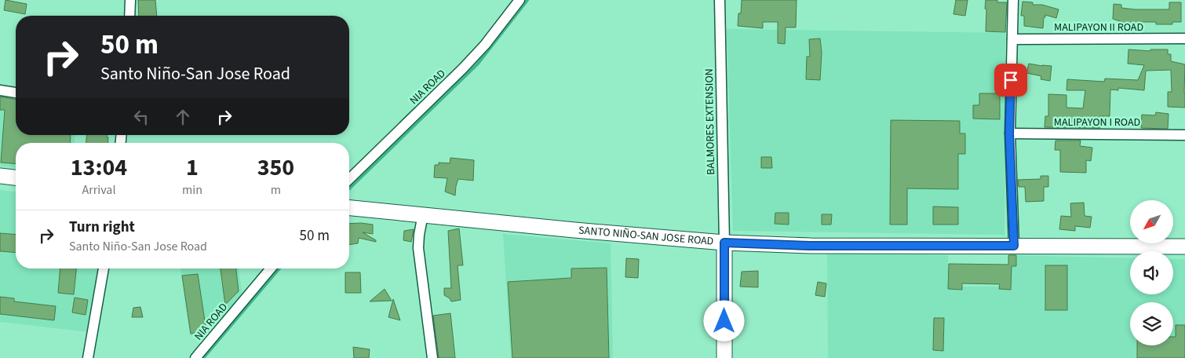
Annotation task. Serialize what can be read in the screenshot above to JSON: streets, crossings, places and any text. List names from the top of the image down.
{
  "streets": {
    "main road": ["SANTO NIÑO-SAN JOSE ROAD"],
    "street": [
      "MALIPAYON II ROAD",
      "NIA ROAD",
      "BALMORES EXTENSION",
      "MALIPAYON I ROAD"
    ]
  },
  "crossings": [
    ["BALMORES EXTENSION", "SANTO NIÑO-SAN JOSE ROAD"]
  ],
  "north": "bottom left",
  "page": {
    "turn": ["50 m", "Santo Niño-San Jose Road"],
    "eta": [
      "13:04",
      "Arrival",
      "1",
      "min",
      "350",
      "m"
    ],
    "list": [
      {
        "name": "Turn right",
        "note": "Santo Niño-San Jose Road",
        "value": "50 m"
      }
    ]
  }
}
